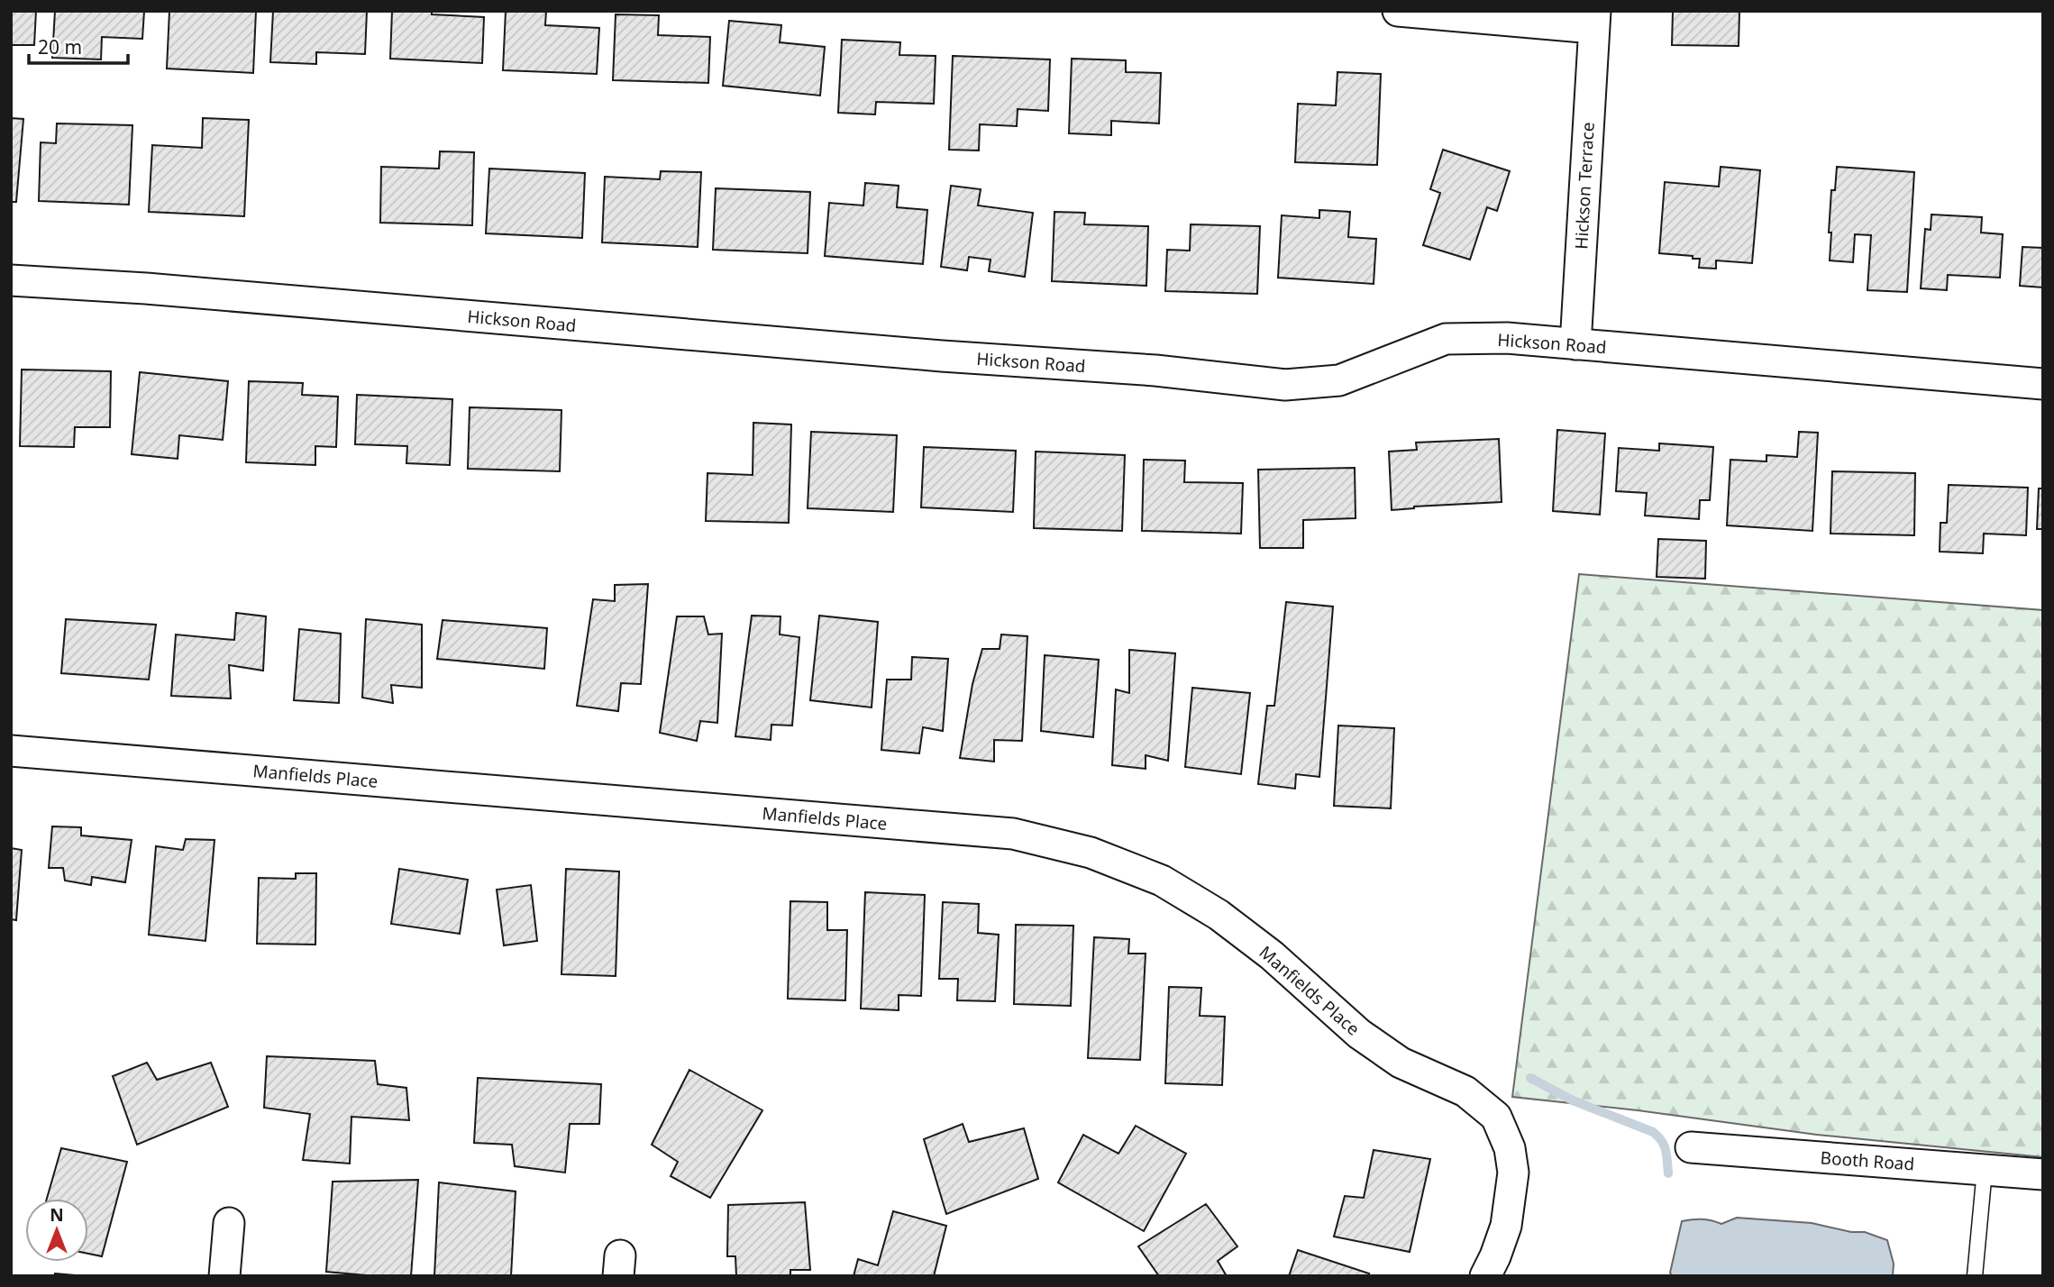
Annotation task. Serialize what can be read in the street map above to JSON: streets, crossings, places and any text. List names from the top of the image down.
{
  "streets": {
    "street": [
      "Hickson Terrace",
      "Hickson Road",
      "Manfields Place",
      "Booth Road"
    ]
  },
  "crossings": [
    ["Hickson Terrace", "Hickson Road"]
  ],
  "scale_bar": "20 m",
  "north": "top"
}
